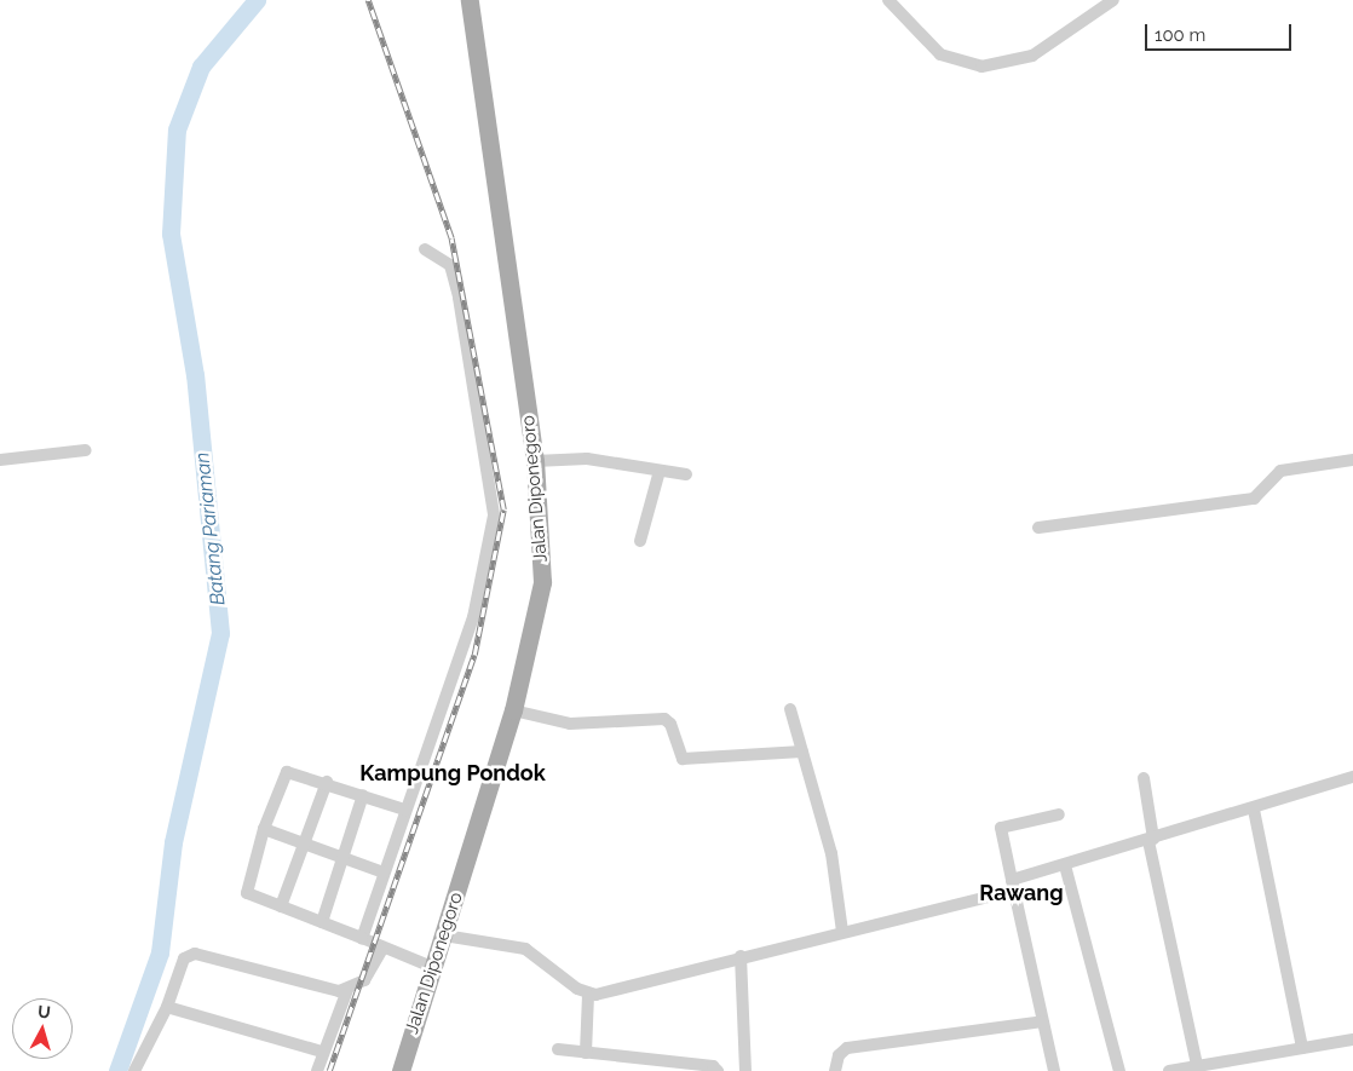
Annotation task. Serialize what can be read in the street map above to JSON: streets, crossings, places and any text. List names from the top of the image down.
{
  "streets": {
    "main road": ["Jalan Diponegoro"]
  },
  "districts": ["Kampung Pondok", "Rawang"],
  "water": ["Batang Pariaman"],
  "scale_bar": "100 m",
  "north": "top"
}
